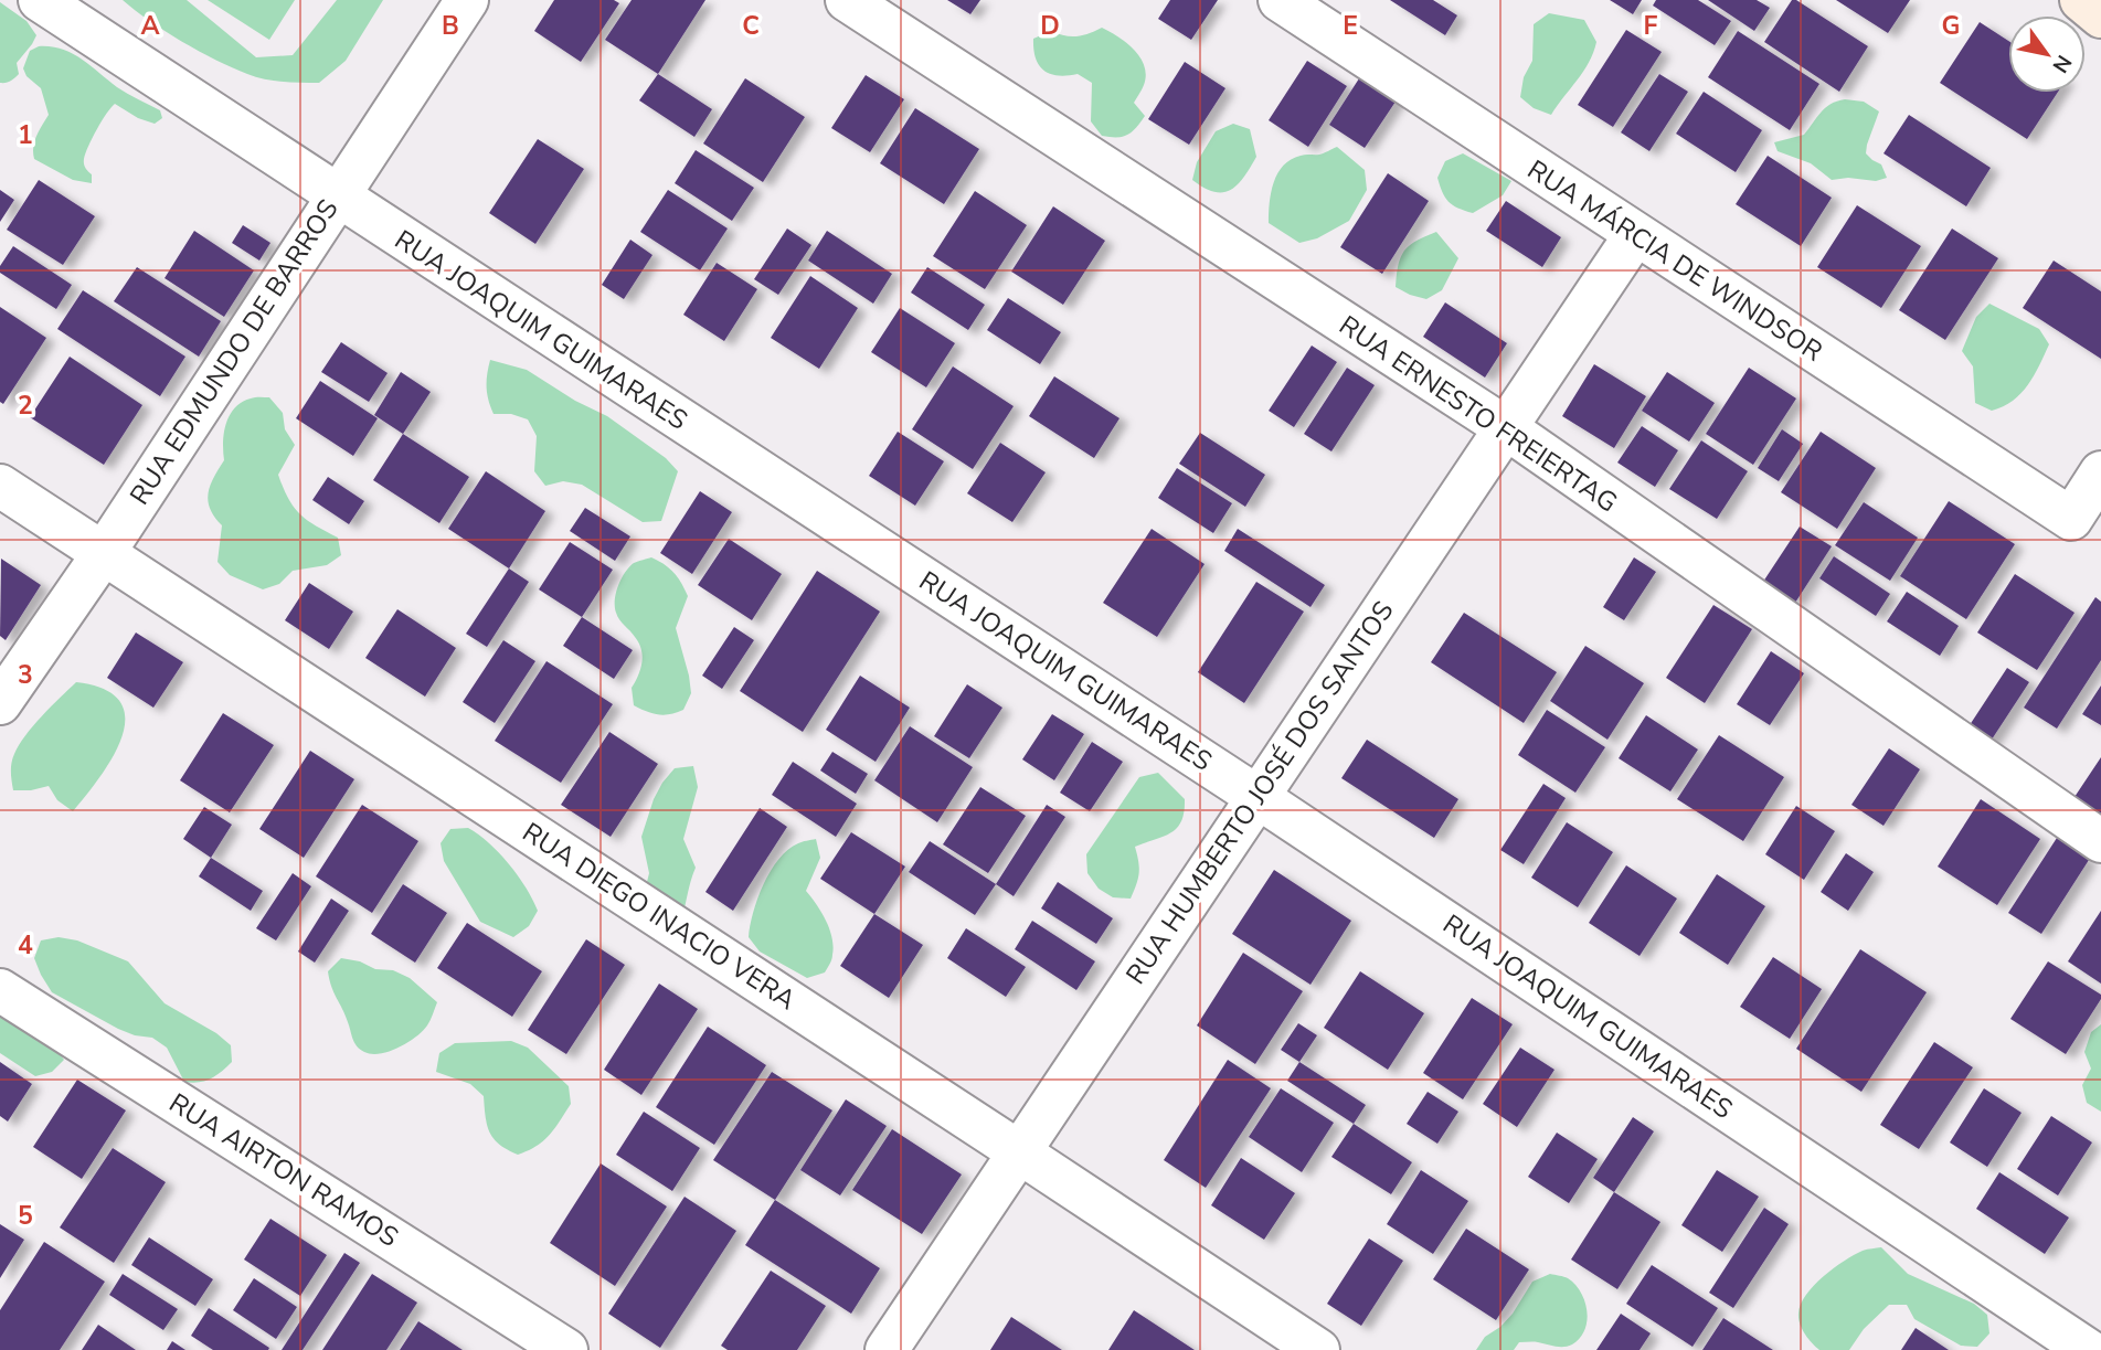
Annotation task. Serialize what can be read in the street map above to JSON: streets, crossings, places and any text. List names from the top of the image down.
{
  "streets": {
    "street": [
      "RUA MÁRCIA DE WINDSOR",
      "RUA JOAQUIM GUIMARAES",
      "RUA EDMUNDO DE BARROS",
      "RUA ERNESTO FREIERTAG",
      "RUA HUMBERTO JOSÉ DOS SANTOS",
      "RUA DIEGO INACIO VERA",
      "RUA AIRTON RAMOS"
    ]
  },
  "crossings": [
    ["RUA MÁRCIA DE WINDSOR", "RUA HUMBERTO JOSÉ DOS SANTOS"],
    ["RUA JOAQUIM GUIMARAES", "RUA EDMUNDO DE BARROS"],
    ["RUA JOAQUIM GUIMARAES", "RUA HUMBERTO JOSÉ DOS SANTOS"],
    ["RUA EDMUNDO DE BARROS", "RUA DIEGO INACIO VERA"],
    ["RUA ERNESTO FREIERTAG", "RUA HUMBERTO JOSÉ DOS SANTOS"],
    ["RUA HUMBERTO JOSÉ DOS SANTOS", "RUA DIEGO INACIO VERA"]
  ],
  "north": "bottom right",
  "grid": {
    "columns": [
      "A",
      "B",
      "C",
      "D",
      "E",
      "F",
      "G"
    ],
    "rows": [
      "1",
      "2",
      "3",
      "4",
      "5"
    ]
  }
}
